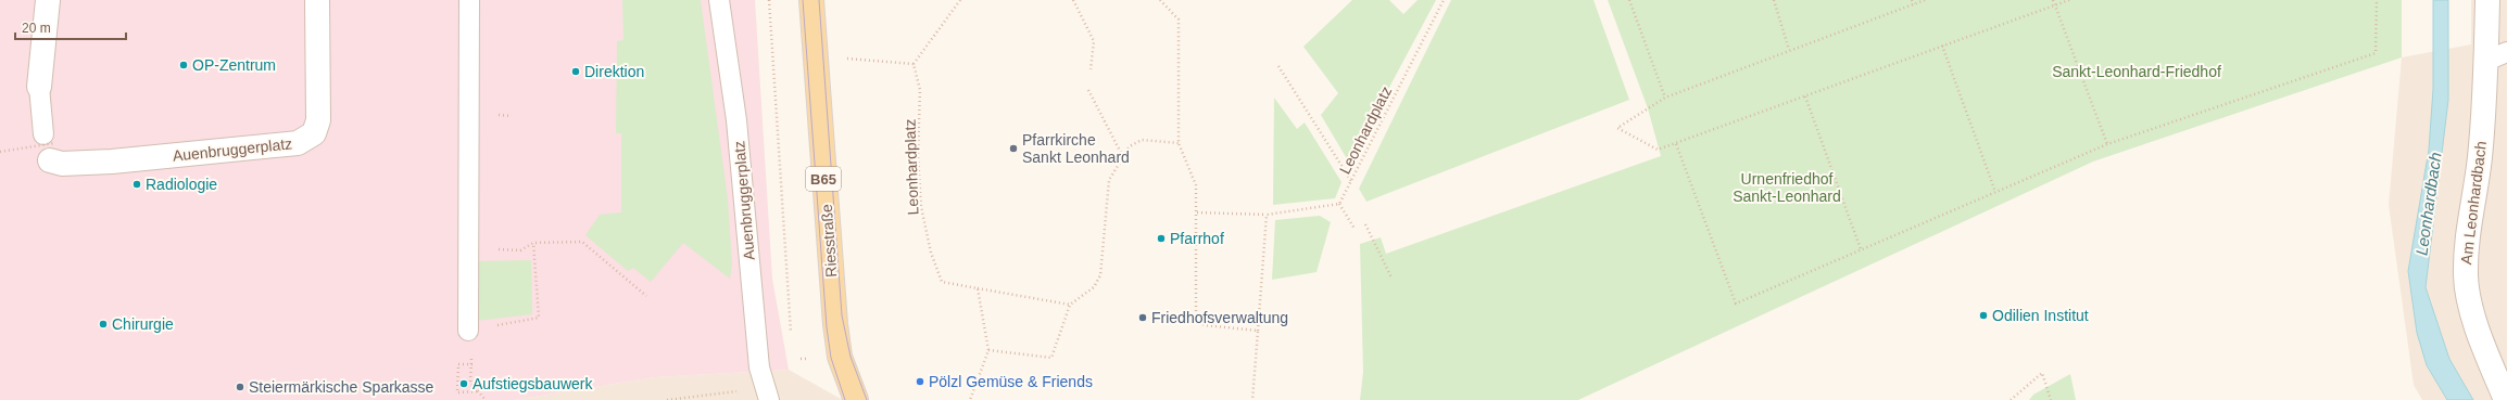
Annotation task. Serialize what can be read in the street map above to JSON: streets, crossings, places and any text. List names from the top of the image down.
{
  "streets": {
    "main road": ["B65", "Riesstraße"],
    "street": ["Auenbruggerplatz", "Am Leonhardbach"],
    "path": ["Leonhardplatz"]
  },
  "water": ["Leonhardbach"],
  "parks": ["Sankt-Leonhard-Friedhof", "Urnenfriedhof Sankt-Leonhard"],
  "places": [
    "OP-Zentrum",
    "Direktion",
    "Pfarrkirche Sankt Leonhard",
    "Radiologie",
    "Pfarrhof",
    "Odilien Institut",
    "Friedhofsverwaltung",
    "Chirurgie",
    "Pölzl Gemüse & Friends",
    "Aufstiegsbauwerk",
    "Steiermärkische Sparkasse"
  ],
  "scale_bar": "20 m"
}
